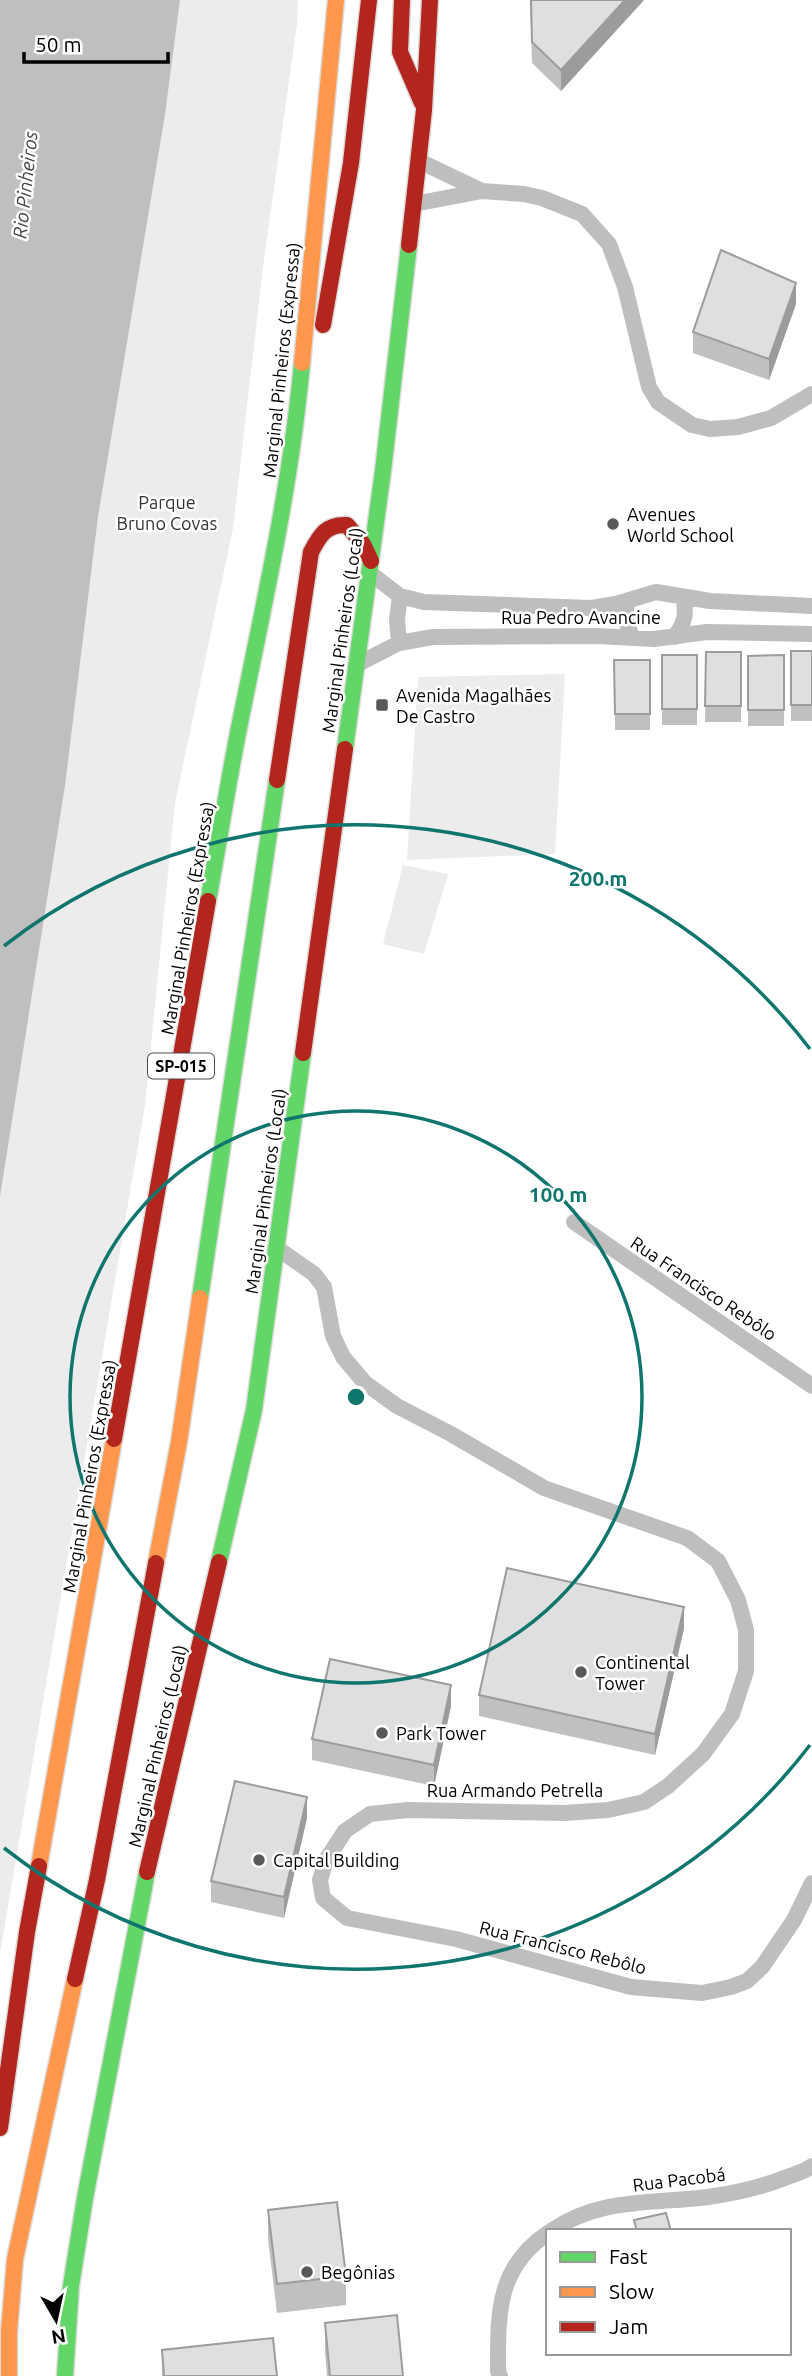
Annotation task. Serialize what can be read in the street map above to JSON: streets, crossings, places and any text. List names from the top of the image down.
{
  "streets": {
    "highway": ["Marginal Pinheiros (Expressa)", "Marginal Pinheiros (Local)", "SP-015"],
    "street": [
      "Rua Pedro Avancine",
      "Rua Francisco Rebôlo",
      "Rua Armando Petrella",
      "Rua Pacobá"
    ]
  },
  "crossings": [
    ["Rua Pedro Avancine", "Marginal Pinheiros (Local)"],
    ["Marginal Pinheiros (Local)", "Rua Armando Petrella"],
    ["Rua Francisco Rebôlo", "Rua Armando Petrella"]
  ],
  "water": ["Rio Pinheiros"],
  "parks": ["Parque Bruno Covas"],
  "places": {
    "other": [
      "Avenues World School",
      "Continental Tower",
      "Park Tower",
      "Capital Building",
      "Begônias"
    ],
    "transit": ["Avenida Magalhães De Castro"]
  },
  "legend": ["Fast", "Slow", "Jam"],
  "scale_bar": "50 m",
  "north": "bottom",
  "rings": ["200 m", "100 m"]
}
